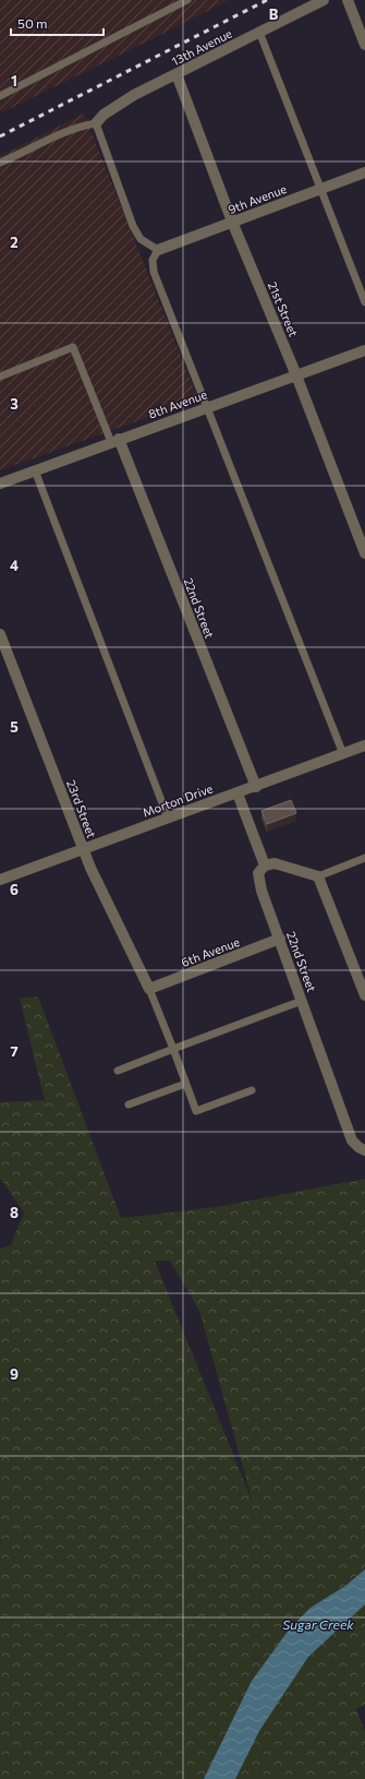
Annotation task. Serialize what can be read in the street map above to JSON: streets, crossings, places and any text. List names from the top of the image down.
{
  "streets": {
    "street": [
      "13th Avenue",
      "9th Avenue",
      "21st Street",
      "8th Avenue",
      "22nd Street",
      "Morton Drive",
      "23rd Street",
      "6th Avenue"
    ]
  },
  "crossings": [
    ["13th Avenue", "21st Street"],
    ["9th Avenue", "21st Street"],
    ["21st Street", "8th Avenue"],
    ["8th Avenue", "22nd Street"],
    ["22nd Street", "Morton Drive"],
    ["22nd Street", "6th Avenue"],
    ["Morton Drive", "23rd Street"],
    ["23rd Street", "6th Avenue"]
  ],
  "water": ["Sugar Creek"],
  "scale_bar": "50 m",
  "grid": {
    "columns": ["B"],
    "rows": [
      "1",
      "2",
      "3",
      "4",
      "5",
      "6",
      "7",
      "8",
      "9"
    ]
  }
}
